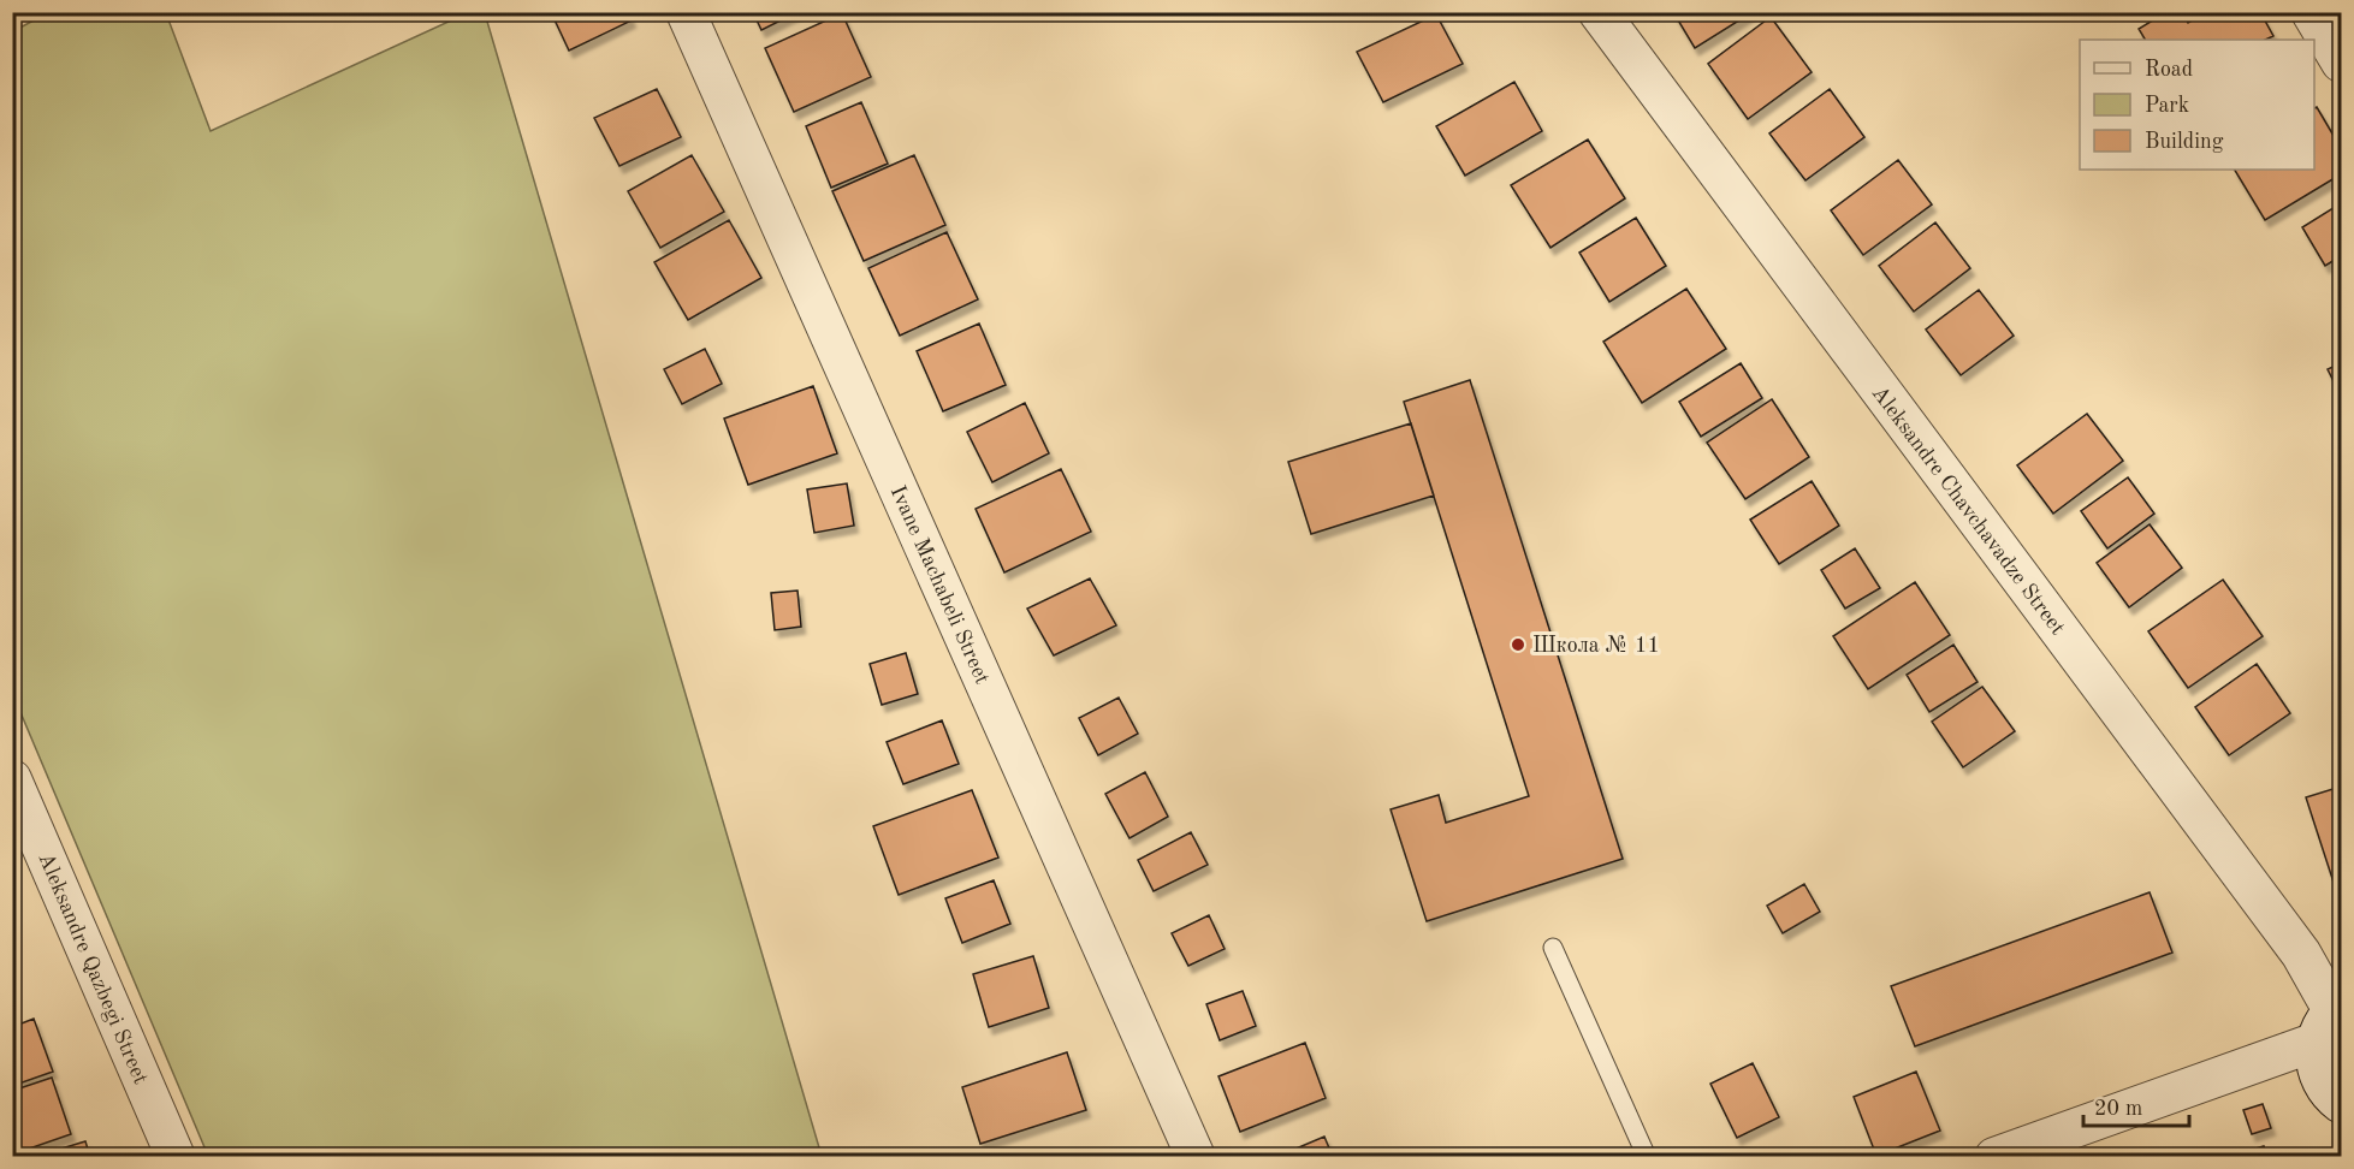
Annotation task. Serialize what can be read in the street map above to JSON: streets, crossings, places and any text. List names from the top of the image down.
{
  "streets": {
    "street": ["Aleksandre Chavchavadze Street", "Ivane Machabeli Street", "Aleksandre Qazbegi Street"]
  },
  "places": ["Школа № 11"],
  "legend": ["Road", "Park", "Building"],
  "scale_bar": "20 m"
}
